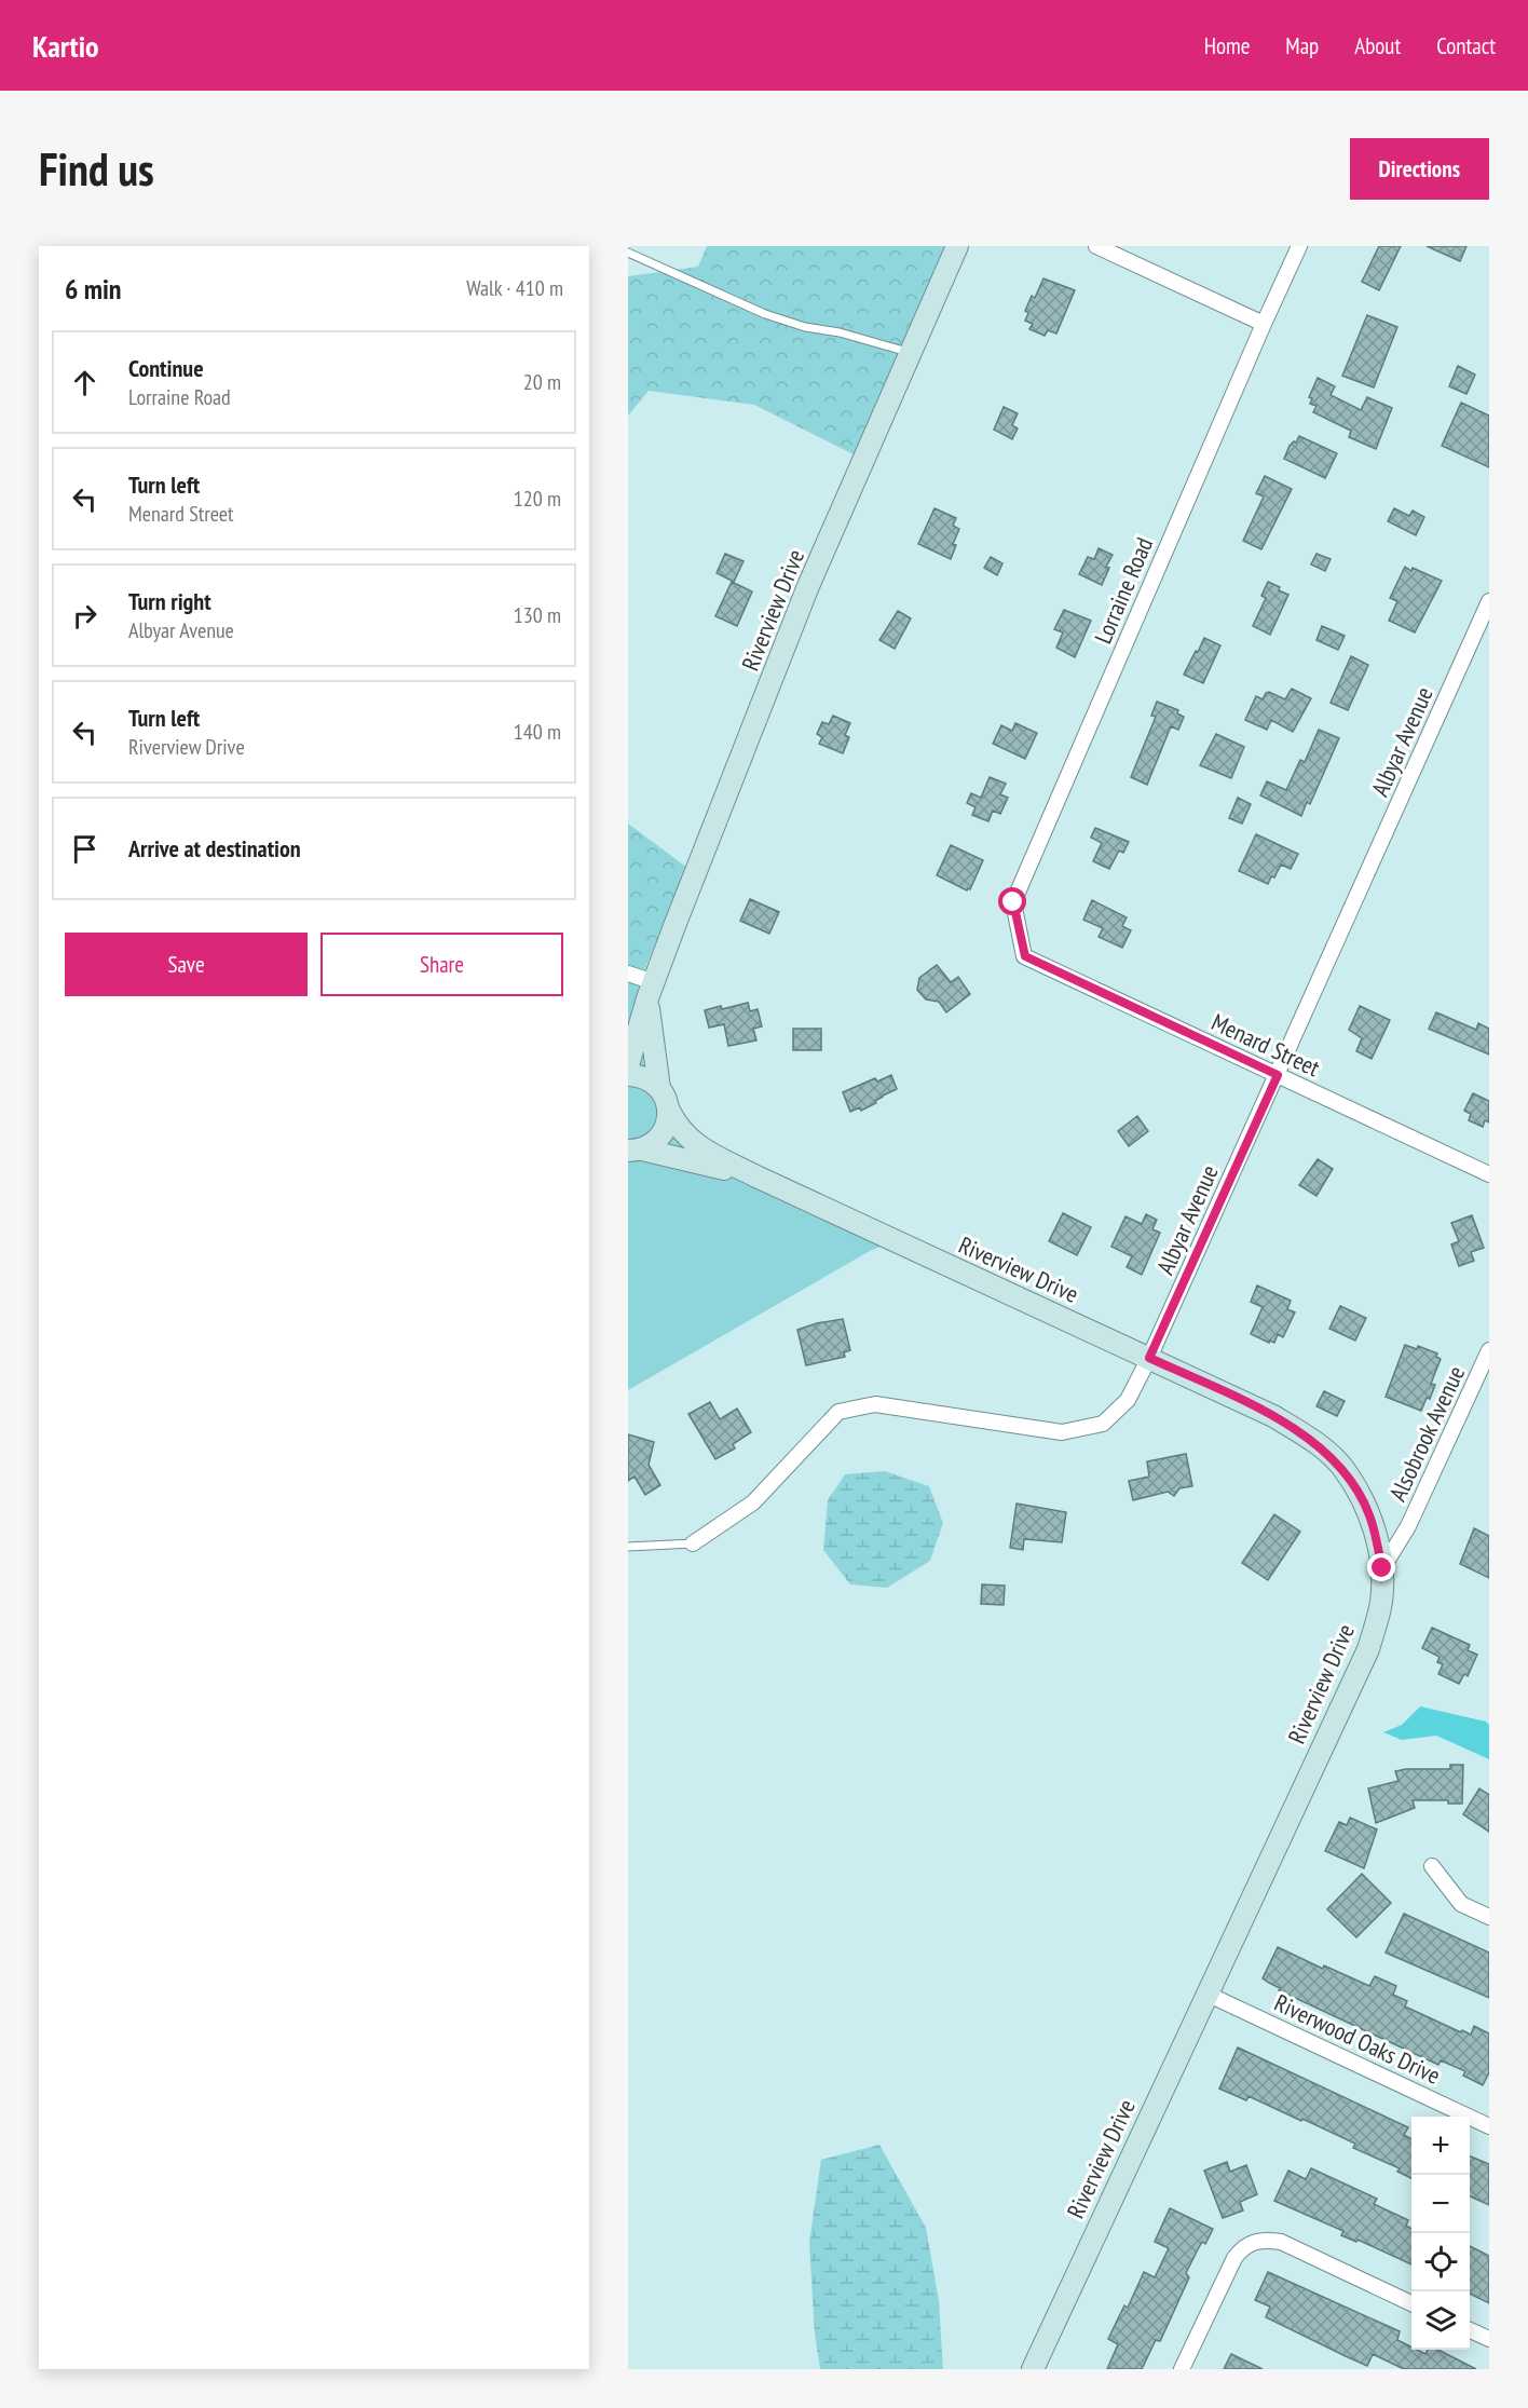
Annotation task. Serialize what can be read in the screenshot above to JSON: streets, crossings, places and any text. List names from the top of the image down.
{
  "streets": {
    "street": [
      "Lorraine Road",
      "Riverview Drive",
      "Albyar Avenue",
      "Menard Street",
      "Alsobrook Avenue",
      "Riverwood Oaks Drive"
    ]
  },
  "crossings": [
    ["Lorraine Road", "Menard Street"],
    ["Riverview Drive", "Albyar Avenue"],
    ["Riverview Drive", "Alsobrook Avenue"],
    ["Riverview Drive", "Riverwood Oaks Drive"],
    ["Albyar Avenue", "Menard Street"]
  ],
  "page": {
    "header": "Kartio",
    "nav": [
      "Home",
      "Map",
      "About",
      "Contact"
    ],
    "buttons": [
      "Directions",
      ["Save", "Share"]
    ],
    "title": "Find us",
    "heading": ["6 min", "Walk · 410 m"],
    "list": [
      ["Continue", "Lorraine Road", "20 m"],
      ["Turn left", "Menard Street", "120 m"],
      ["Turn right", "Albyar Avenue", "130 m"],
      ["Turn left", "Riverview Drive", "140 m"],
      "Arrive at destination"
    ],
    "map_buttons": ["+", "−"]
  }
}
